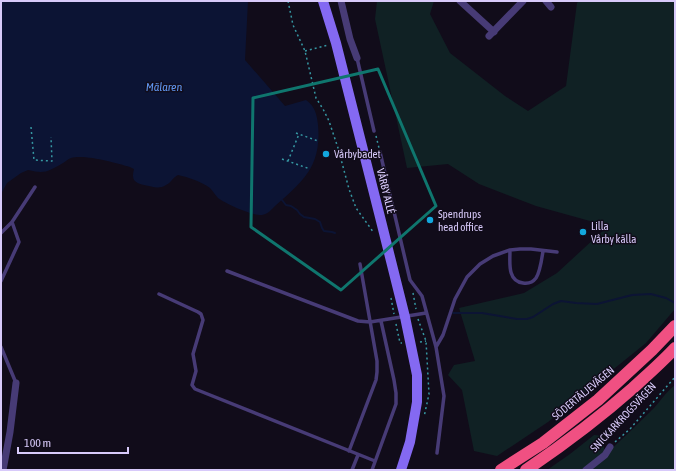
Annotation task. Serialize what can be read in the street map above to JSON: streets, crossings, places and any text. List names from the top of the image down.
{
  "streets": {
    "highway": ["SÖDERTÄLJEVÄGEN"],
    "street": ["VÅRBY ALLÉ", "SNICKARKROGSVÄGEN"]
  },
  "water": ["Mälaren"],
  "places": ["Vårbybadet", "Spendrups head office", "Lilla Vårby källa"],
  "scale_bar": "100 m"
}
